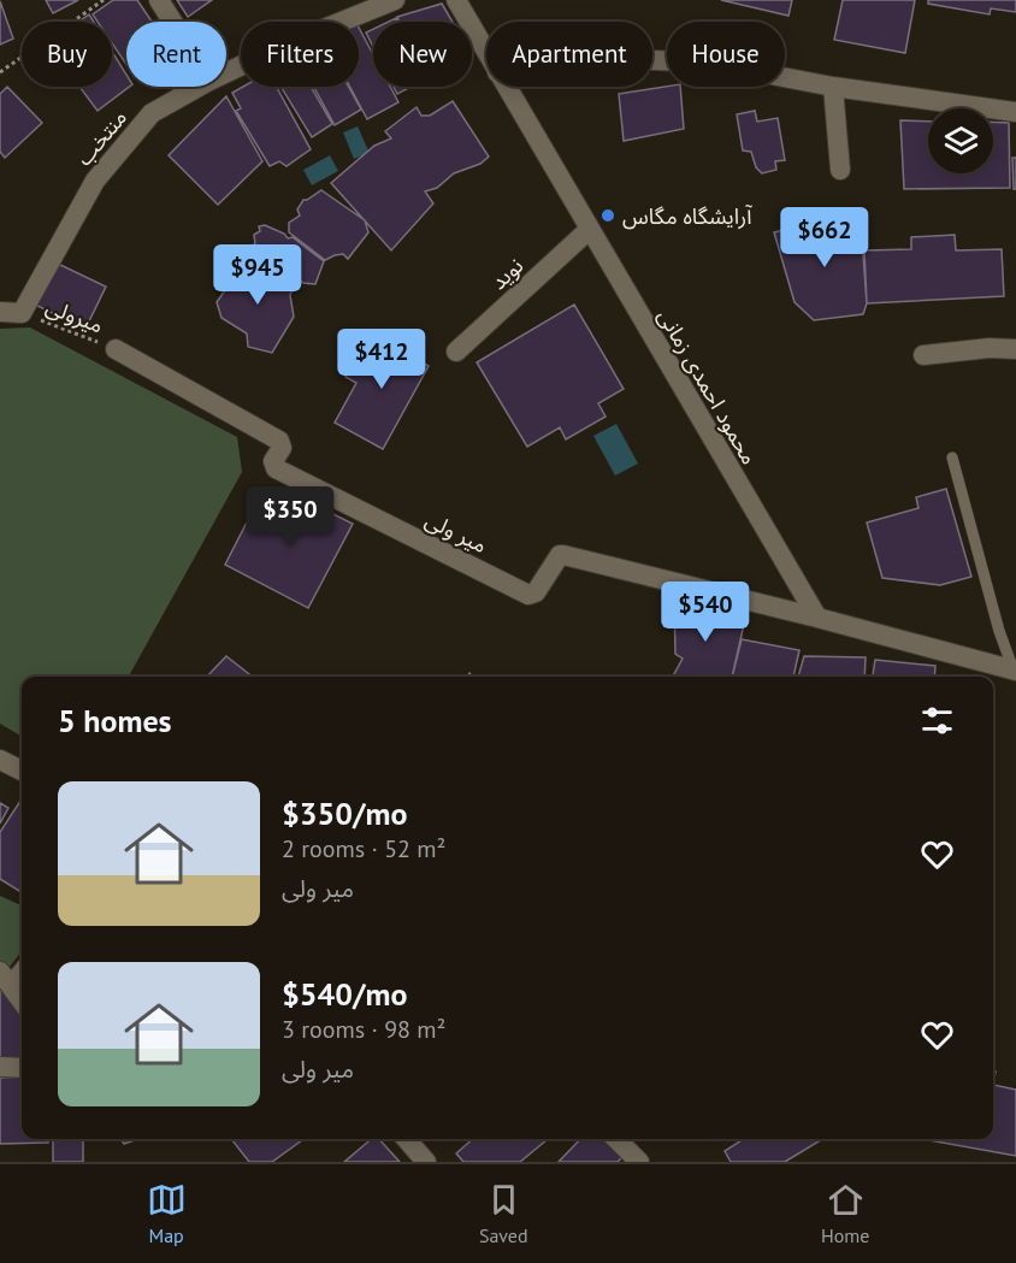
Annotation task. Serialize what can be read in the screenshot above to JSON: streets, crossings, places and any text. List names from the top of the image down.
{
  "streets": {
    "street": [
      "منتخب",
      "نوید",
      "محمود احمدی زمانی",
      "میر ولی"
    ],
    "path": ["میرولی"]
  },
  "crossings": [
    ["منتخب", "میرولی"],
    ["نوید", "محمود احمدی زمانی"],
    ["میرولی", "میر ولی"],
    ["محمود احمدی زمانی", "میر ولی"]
  ],
  "places": ["آرایشگاه مگاس"],
  "page": {
    "chip": [
      "Buy",
      "Rent",
      "Filters",
      "New",
      "Apartment",
      "House"
    ],
    "price": [
      "$662",
      "$945",
      "$412",
      "$350",
      "$540"
    ],
    "heading": "5 homes",
    "list": [
      {
        "name": "$350/mo",
        "note": "2 rooms · 52 m² · میر ولی"
      },
      {
        "name": "$540/mo",
        "note": "3 rooms · 98 m² · میر ولی"
      }
    ],
    "tabs": ["Map", "Saved", "Home"]
  }
}
